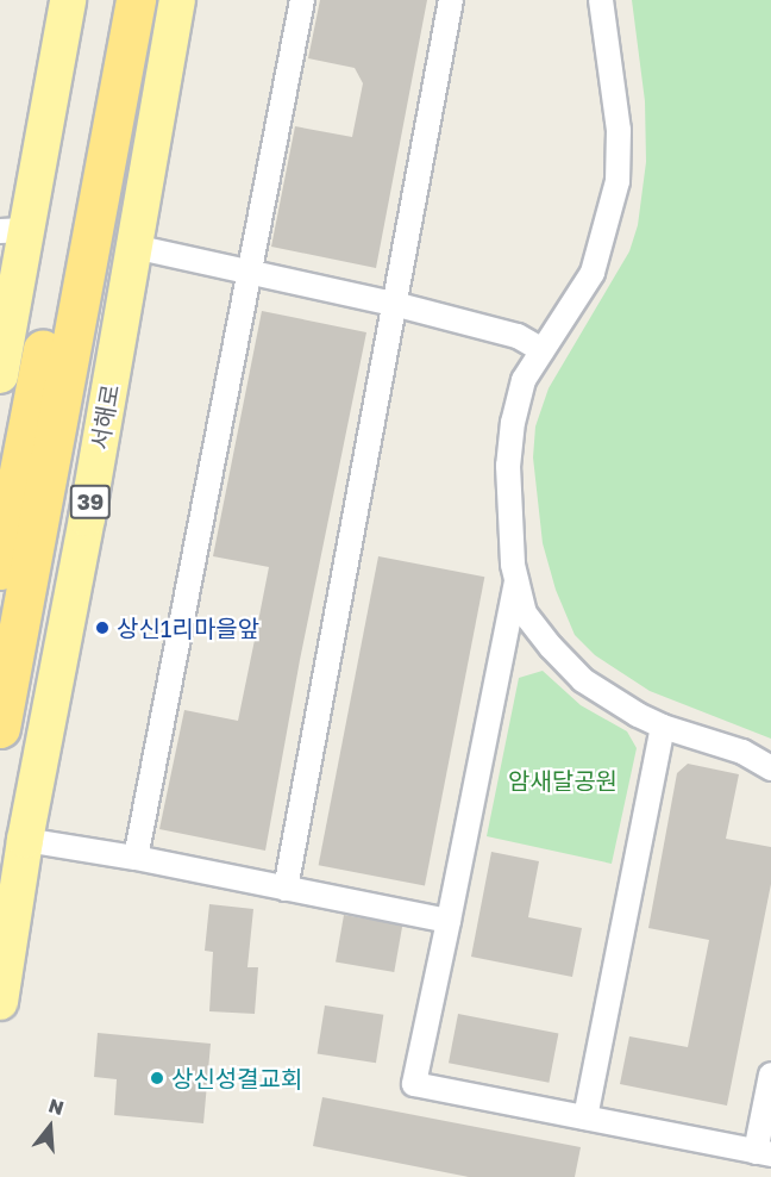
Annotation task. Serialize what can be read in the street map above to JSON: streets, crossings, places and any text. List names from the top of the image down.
{
  "streets": {
    "highway": ["서해로", "39"]
  },
  "parks": ["암새달공원"],
  "places": ["상신1리마을앞", "상신성결교회"],
  "north": "top"
}
